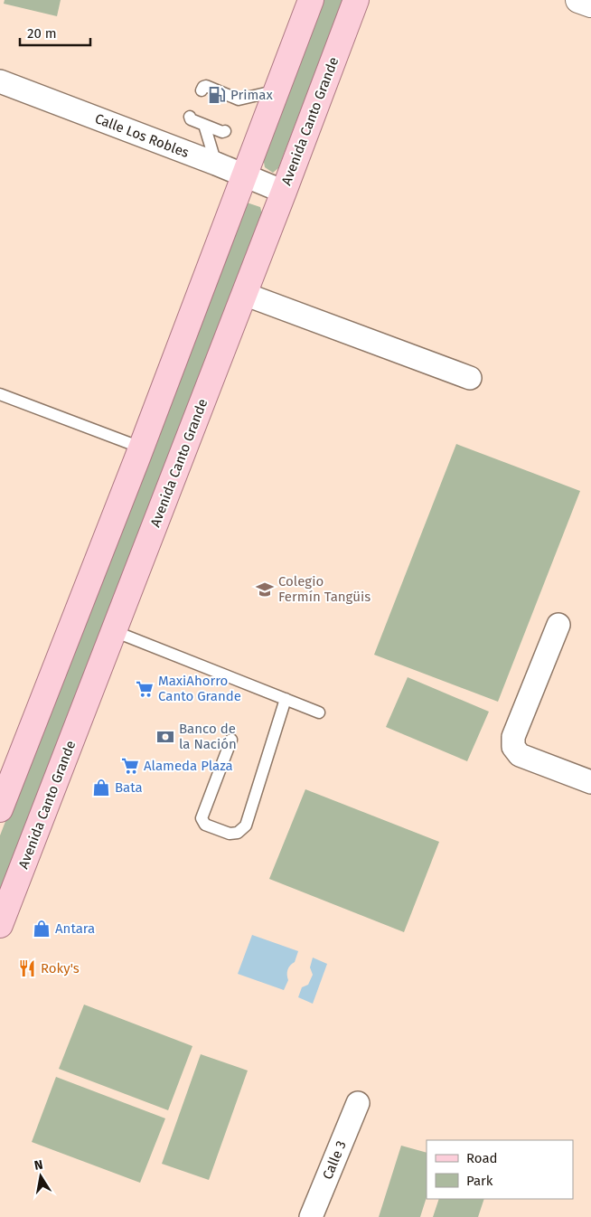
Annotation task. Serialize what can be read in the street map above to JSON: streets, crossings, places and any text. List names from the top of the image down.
{
  "streets": {
    "main road": ["Avenida Canto Grande"],
    "street": ["Calle Los Robles", "Calle 3"]
  },
  "crossings": [
    ["Avenida Canto Grande", "Calle Los Robles"]
  ],
  "places": {
    "fuel station": ["Primax"],
    "school or university": ["Colegio Fermín Tangüis"],
    "supermarket": ["MaxiAhorro Canto Grande", "Alameda Plaza"],
    "bank": ["Banco de la Nación"],
    "shop": ["Bata", "Antara"],
    "restaurant": ["Roky's"]
  },
  "legend": ["Road", "Park"],
  "scale_bar": "20 m",
  "north": "top"
}
